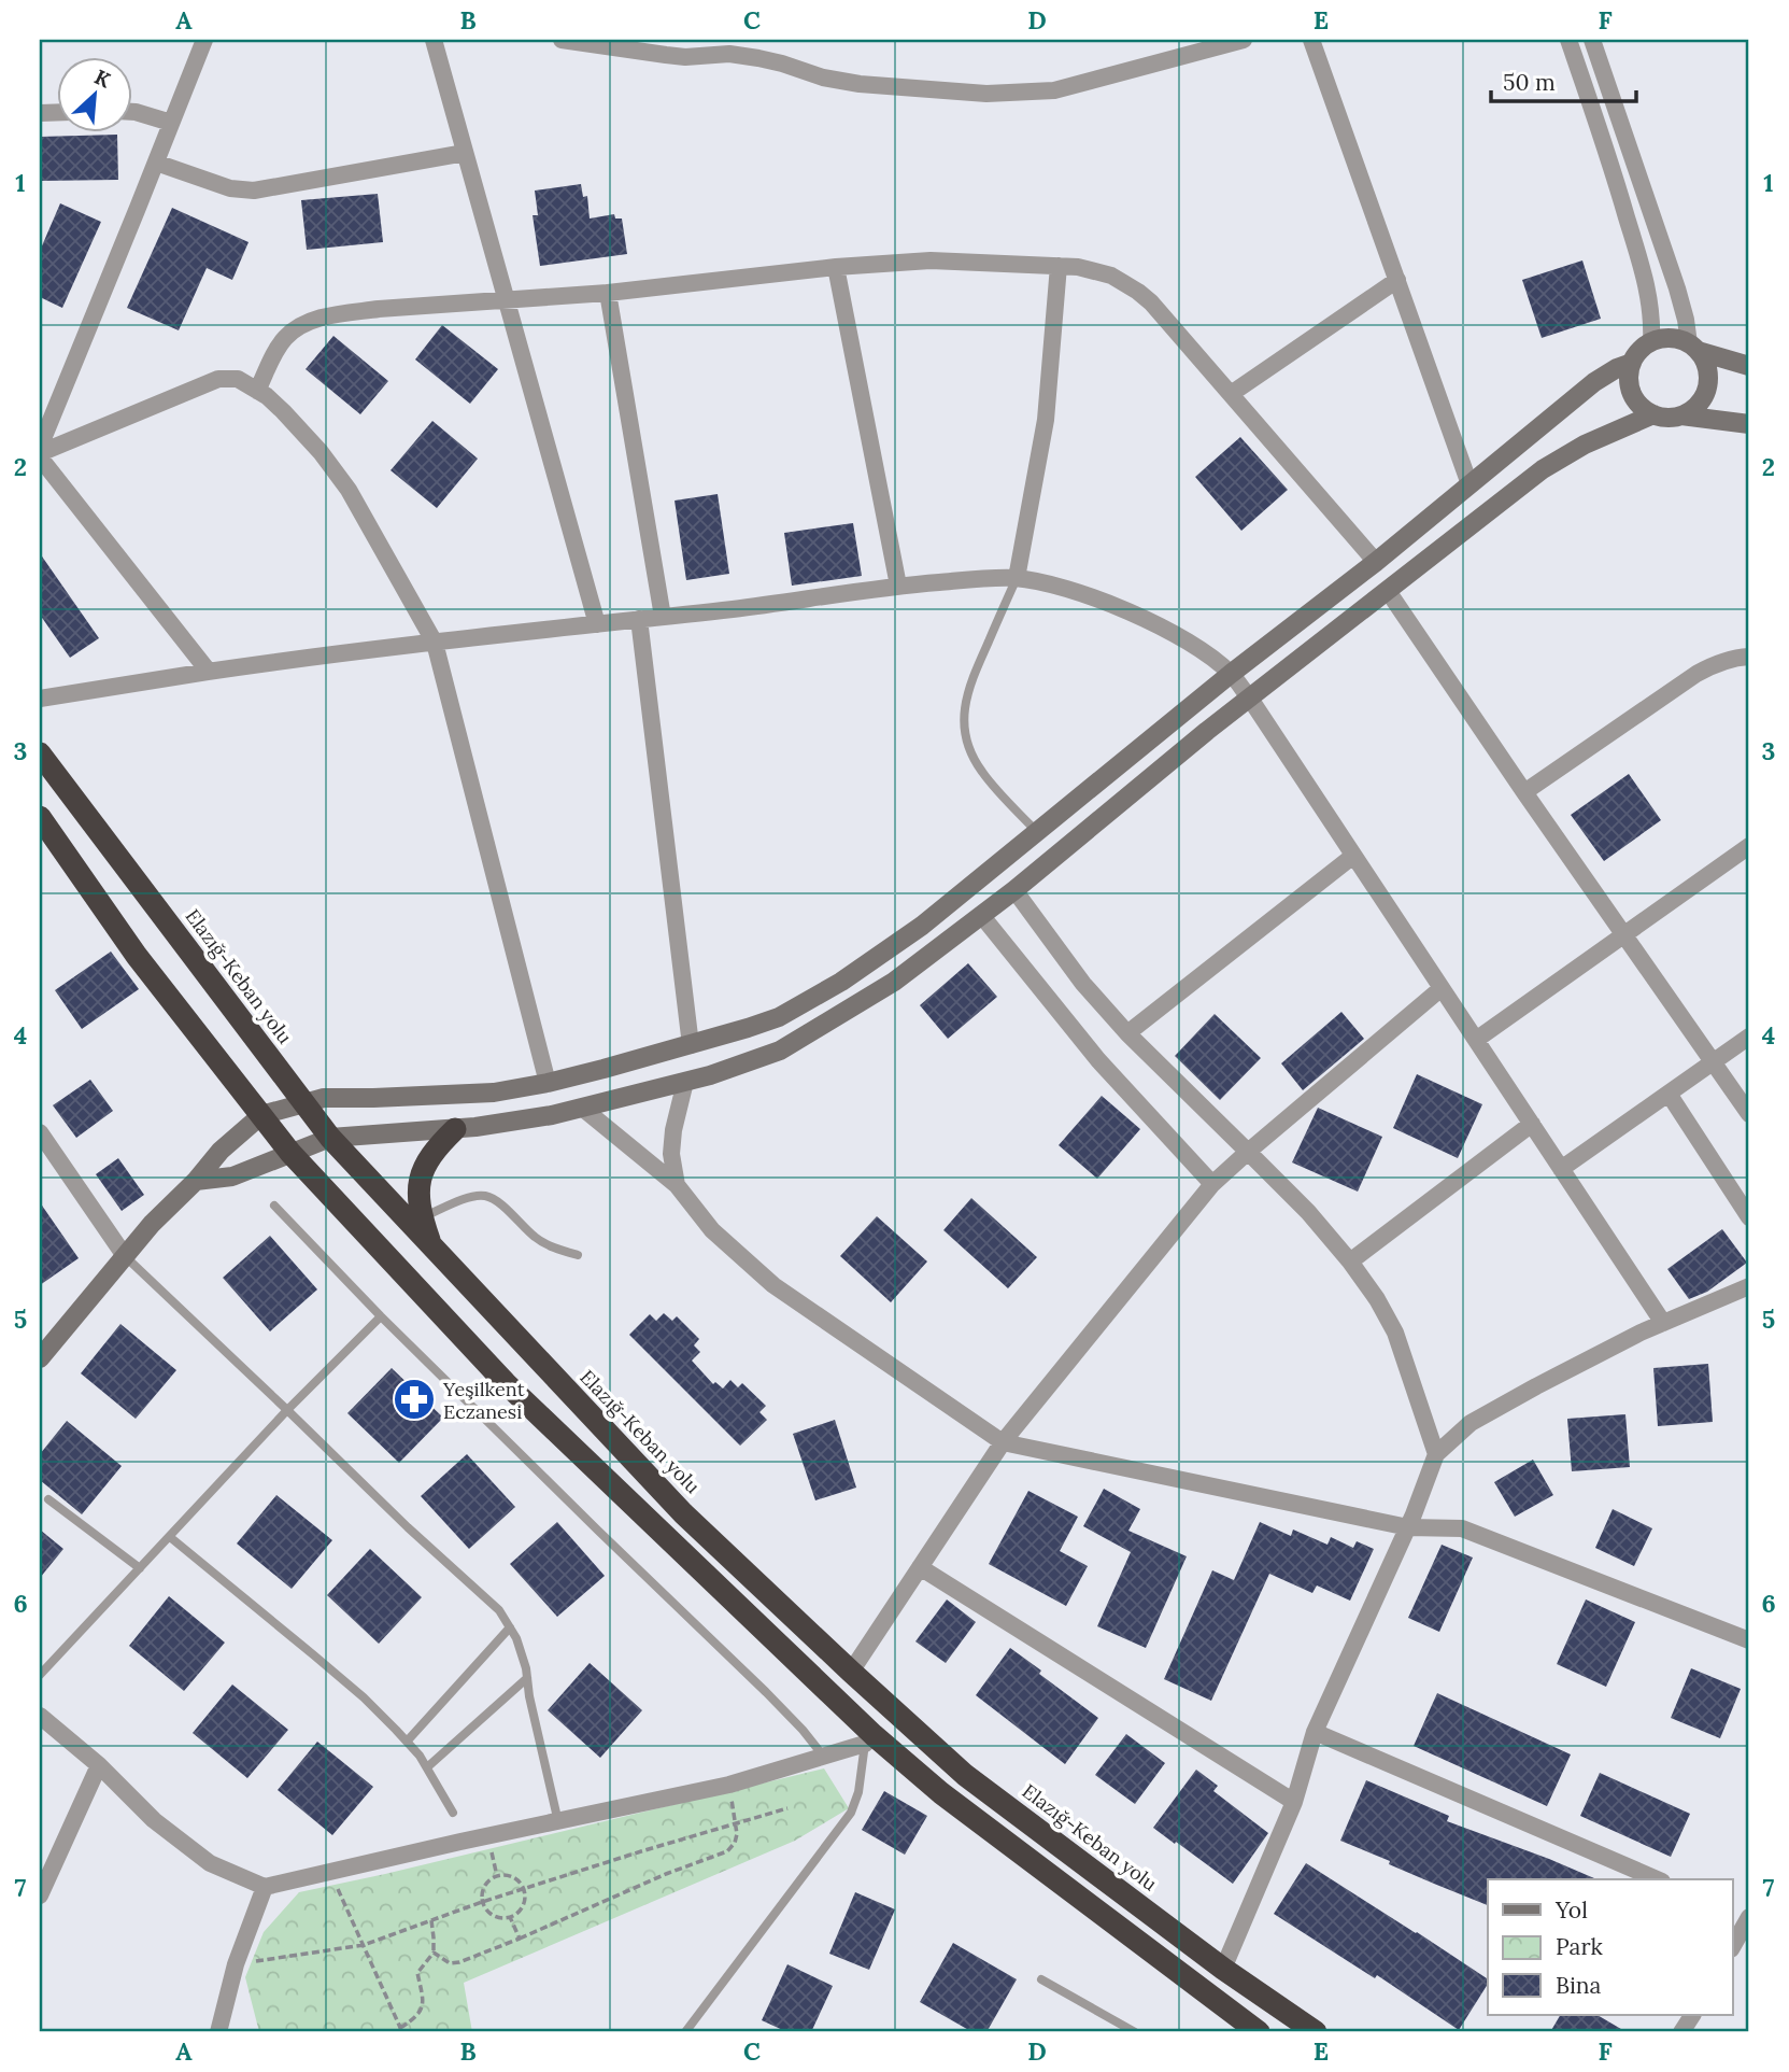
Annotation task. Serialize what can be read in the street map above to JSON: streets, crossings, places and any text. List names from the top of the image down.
{
  "streets": {
    "highway": ["Elazığ-Keban yolu"]
  },
  "places": {
    "pharmacy": ["Yeşilkent Eczanesi"]
  },
  "legend": ["Yol", "Park", "Bina"],
  "scale_bar": "50 m",
  "north": "top right",
  "grid": {
    "columns": [
      "A",
      "B",
      "C",
      "D",
      "E",
      "F"
    ],
    "rows": [
      "1",
      "2",
      "3",
      "4",
      "5",
      "6",
      "7"
    ]
  }
}
